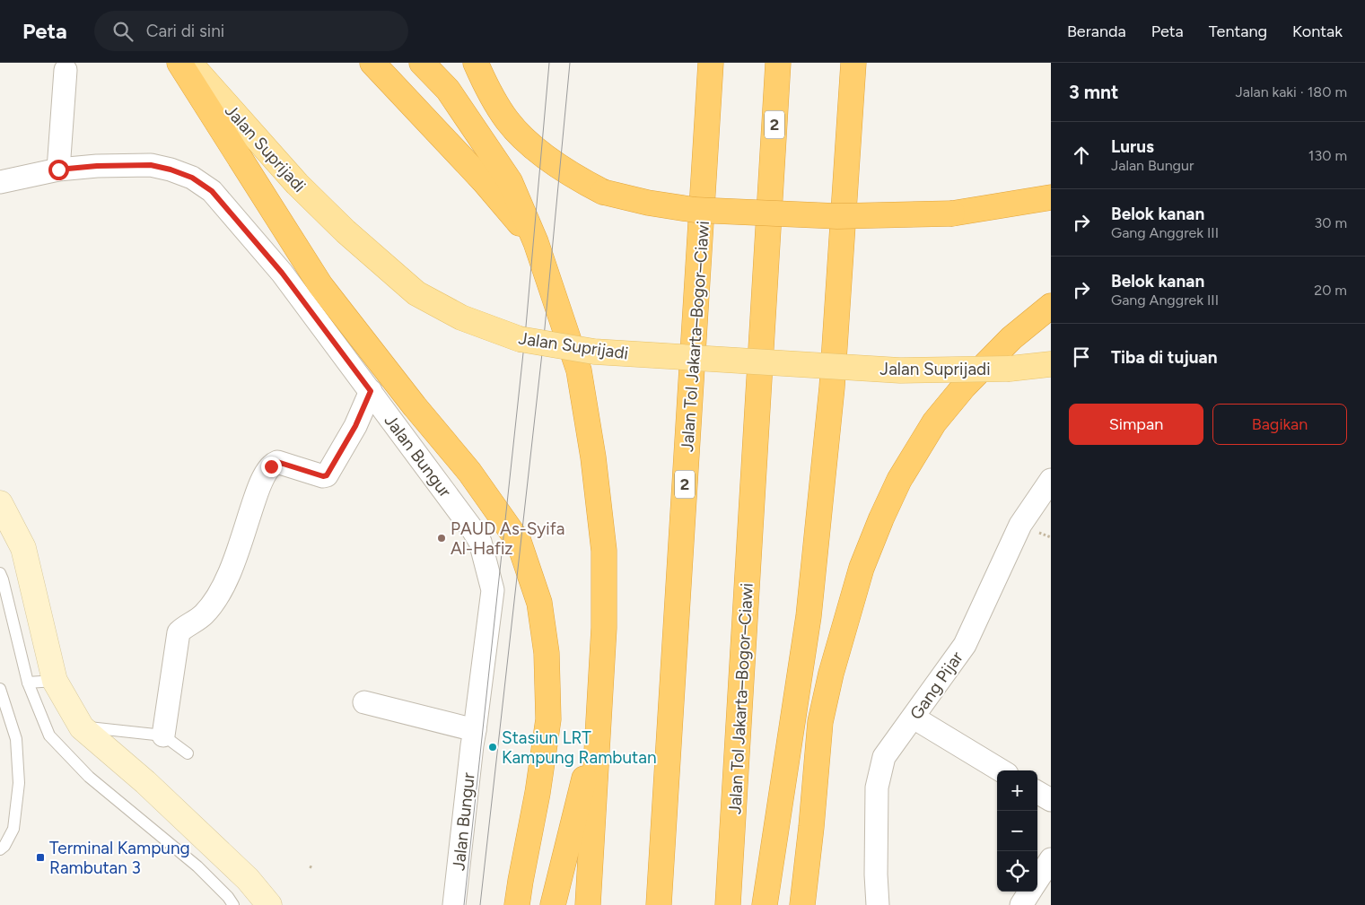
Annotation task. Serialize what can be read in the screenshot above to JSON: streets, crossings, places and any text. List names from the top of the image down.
{
  "streets": {
    "highway": ["2", "Jalan Tol Jakarta–Bogor–Ciawi"],
    "main road": ["Jalan Suprijadi"],
    "street": ["Jalan Bungur", "Gang Pijar"]
  },
  "places": {
    "other": ["PAUD As-Syifa Al-Hafiz", "Stasiun LRT Kampung Rambutan"],
    "transit": ["Terminal Kampung Rambutan 3"]
  },
  "page": {
    "header": "Peta",
    "search": "Cari di sini",
    "nav": [
      "Beranda",
      "Peta",
      "Tentang",
      "Kontak"
    ],
    "heading": ["3 mnt", "Jalan kaki · 180 m"],
    "list": [
      ["Lurus", "Jalan Bungur", "130 m"],
      ["Belok kanan", "Gang Anggrek III", "30 m"],
      ["Belok kanan", "Gang Anggrek III", "20 m"],
      "Tiba di tujuan"
    ],
    "buttons": ["Simpan", "Bagikan"],
    "map_buttons": ["+", "−"]
  }
}
